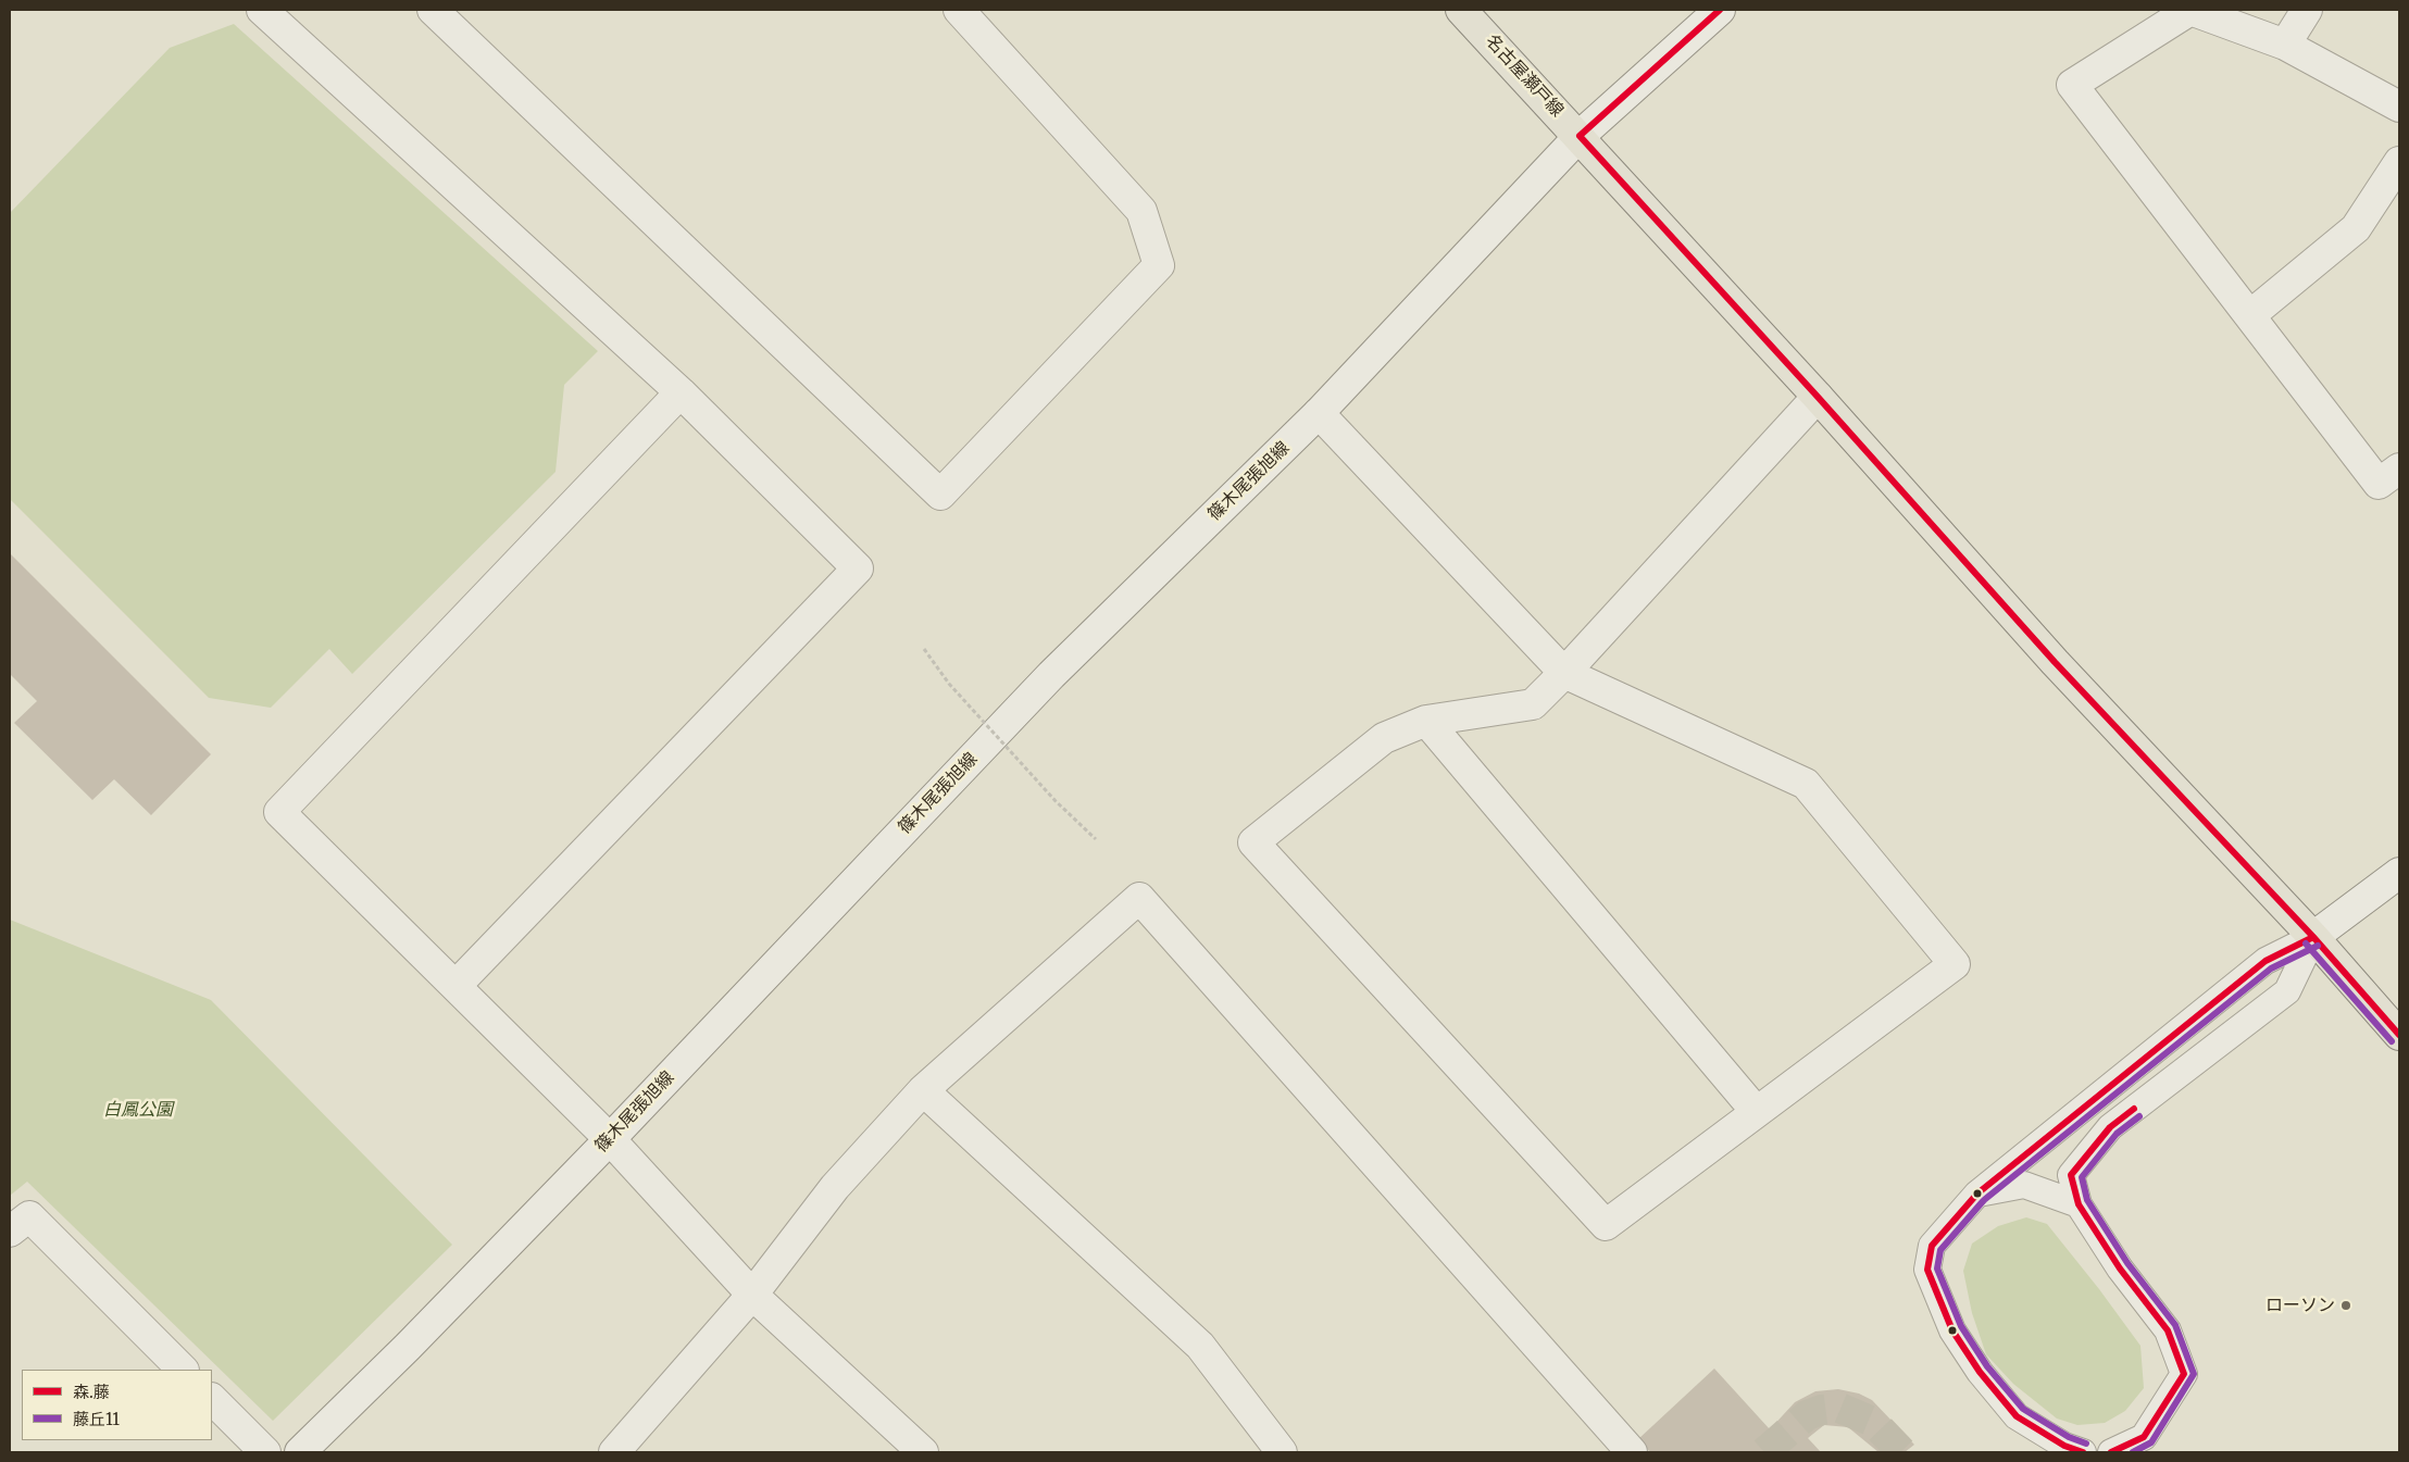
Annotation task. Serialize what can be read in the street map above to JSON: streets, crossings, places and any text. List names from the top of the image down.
{
  "streets": {
    "main road": ["名古屋瀬戸線"],
    "street": ["篠木尾張旭線"]
  },
  "crossings": [
    ["名古屋瀬戸線", "篠木尾張旭線"]
  ],
  "parks": ["白鳳公園"],
  "places": ["ローソン"],
  "lines": ["transit line 森.藤", "transit line 藤丘11"],
  "legend": ["森.藤", "藤丘11"]
}
